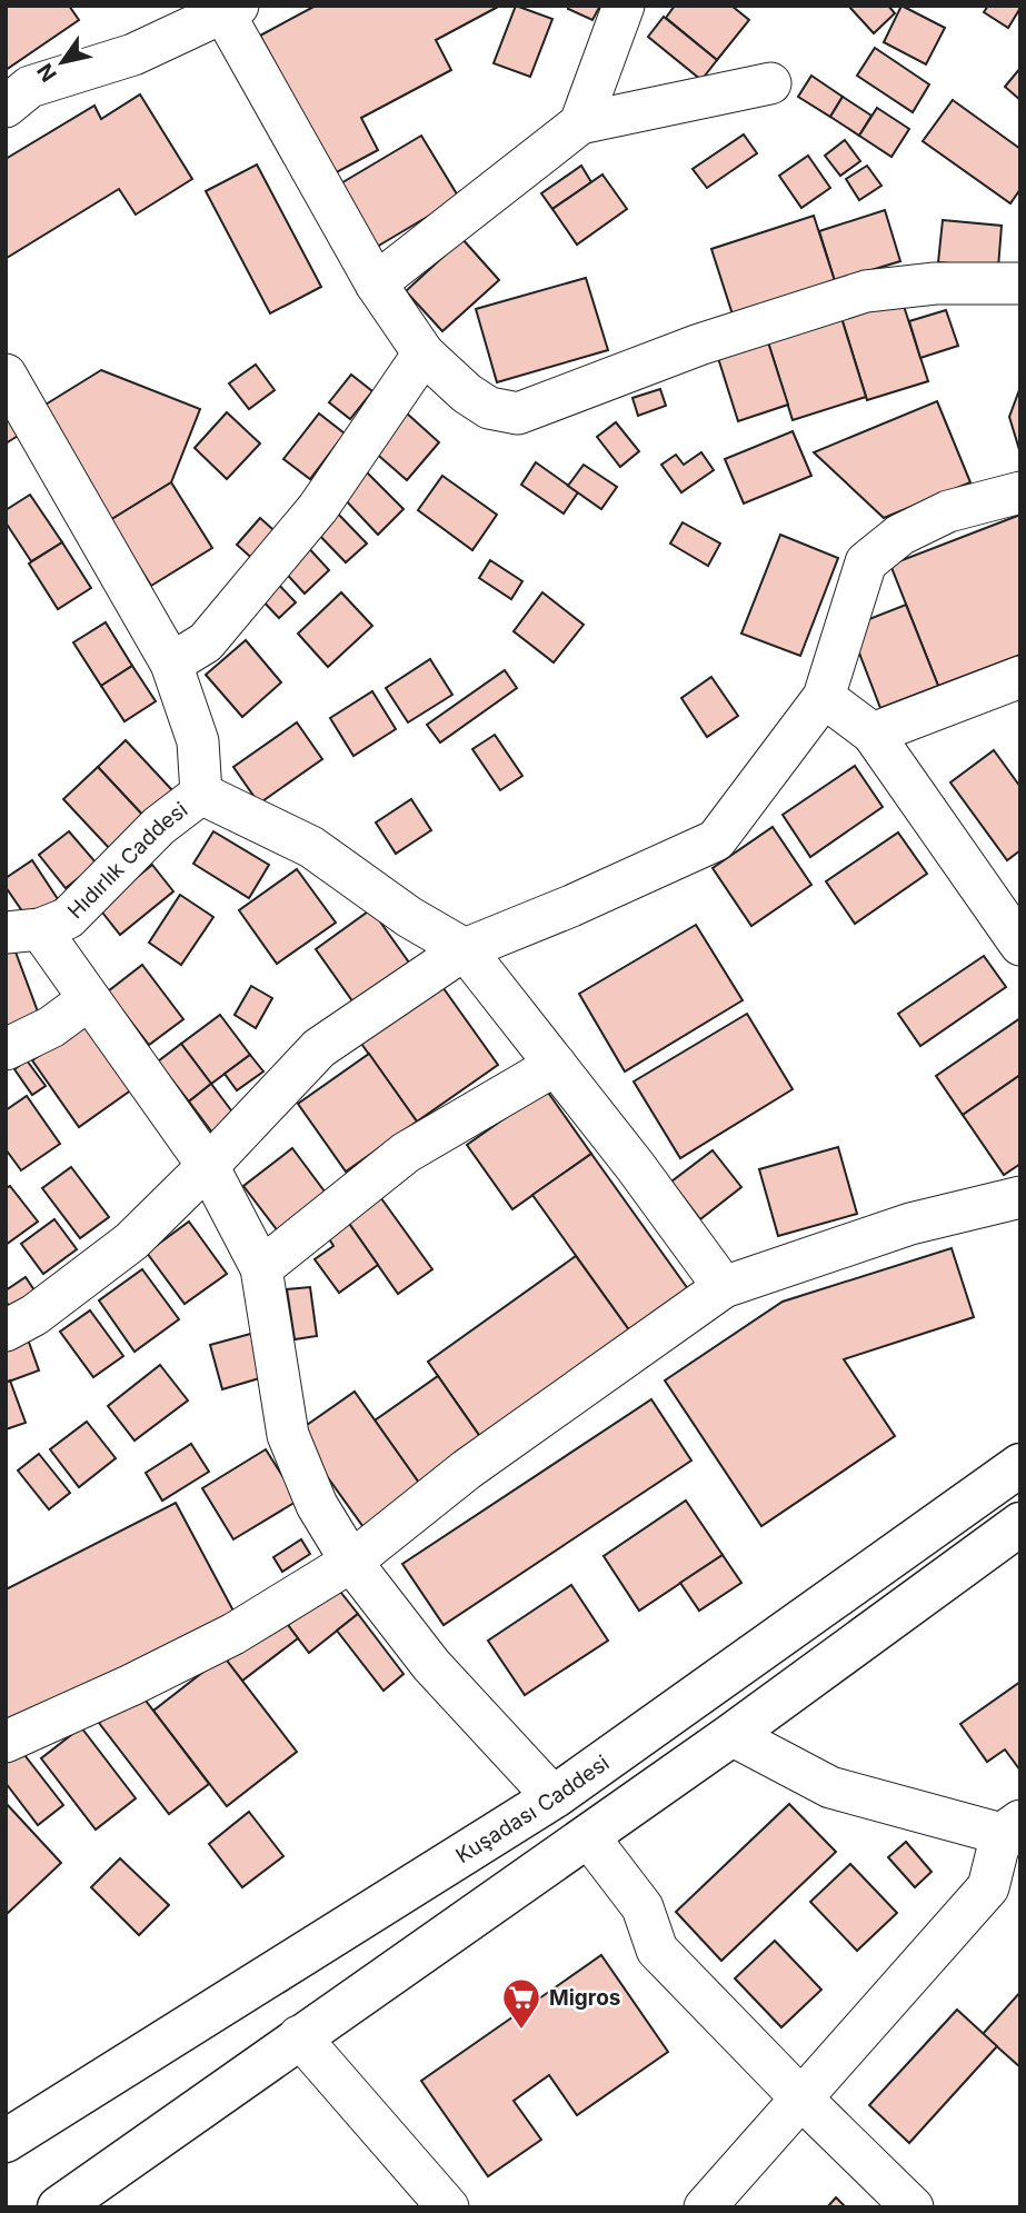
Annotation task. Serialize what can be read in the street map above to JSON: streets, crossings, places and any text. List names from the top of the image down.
{
  "streets": {
    "main road": ["Kuşadası Caddesi"],
    "street": ["Hıdırlık Caddesi"]
  },
  "places": {
    "supermarket": ["Migros"]
  },
  "north": "bottom left"
}
